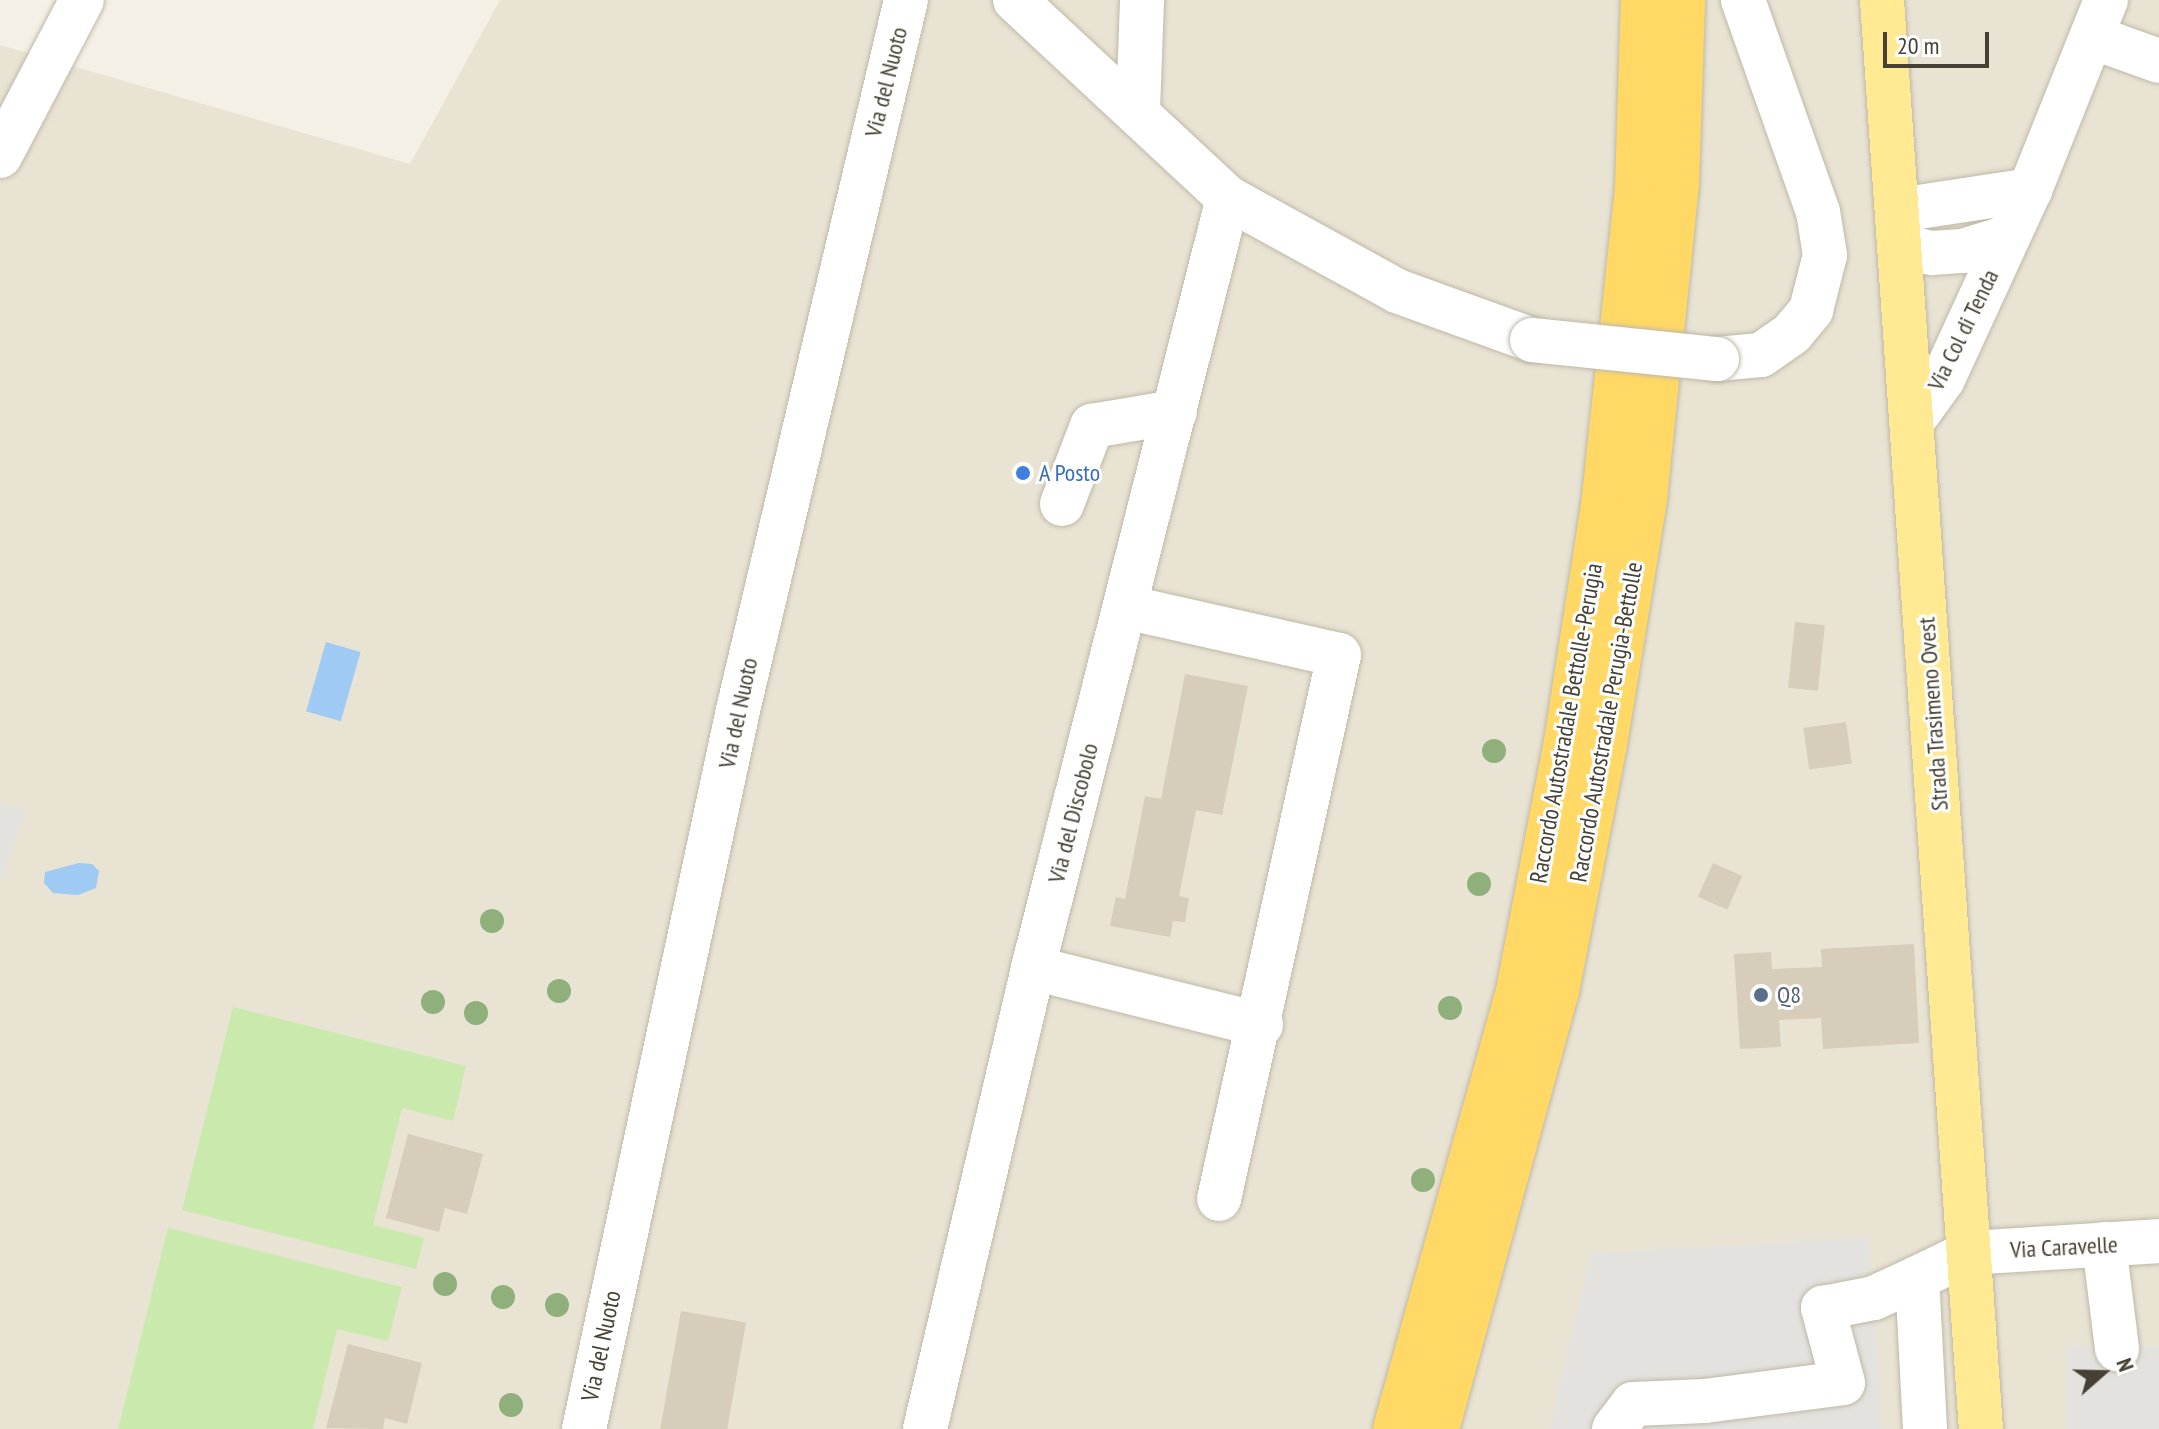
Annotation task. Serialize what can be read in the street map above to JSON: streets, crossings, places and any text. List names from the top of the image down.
{
  "streets": {
    "highway": ["Raccordo Autostradale Perugia-Bettolle", "Raccordo Autostradale Bettolle-Perugia"],
    "main road": ["Strada Trasimeno Ovest"],
    "street": [
      "Via del Nuoto",
      "Via Col di Tenda",
      "Via del Discobolo",
      "Via Caravelle"
    ]
  },
  "crossings": [
    ["Via Col di Tenda", "Strada Trasimeno Ovest"],
    ["Strada Trasimeno Ovest", "Via Caravelle"]
  ],
  "places": ["A Posto", "Q8"],
  "scale_bar": "20 m",
  "north": "right"
}
